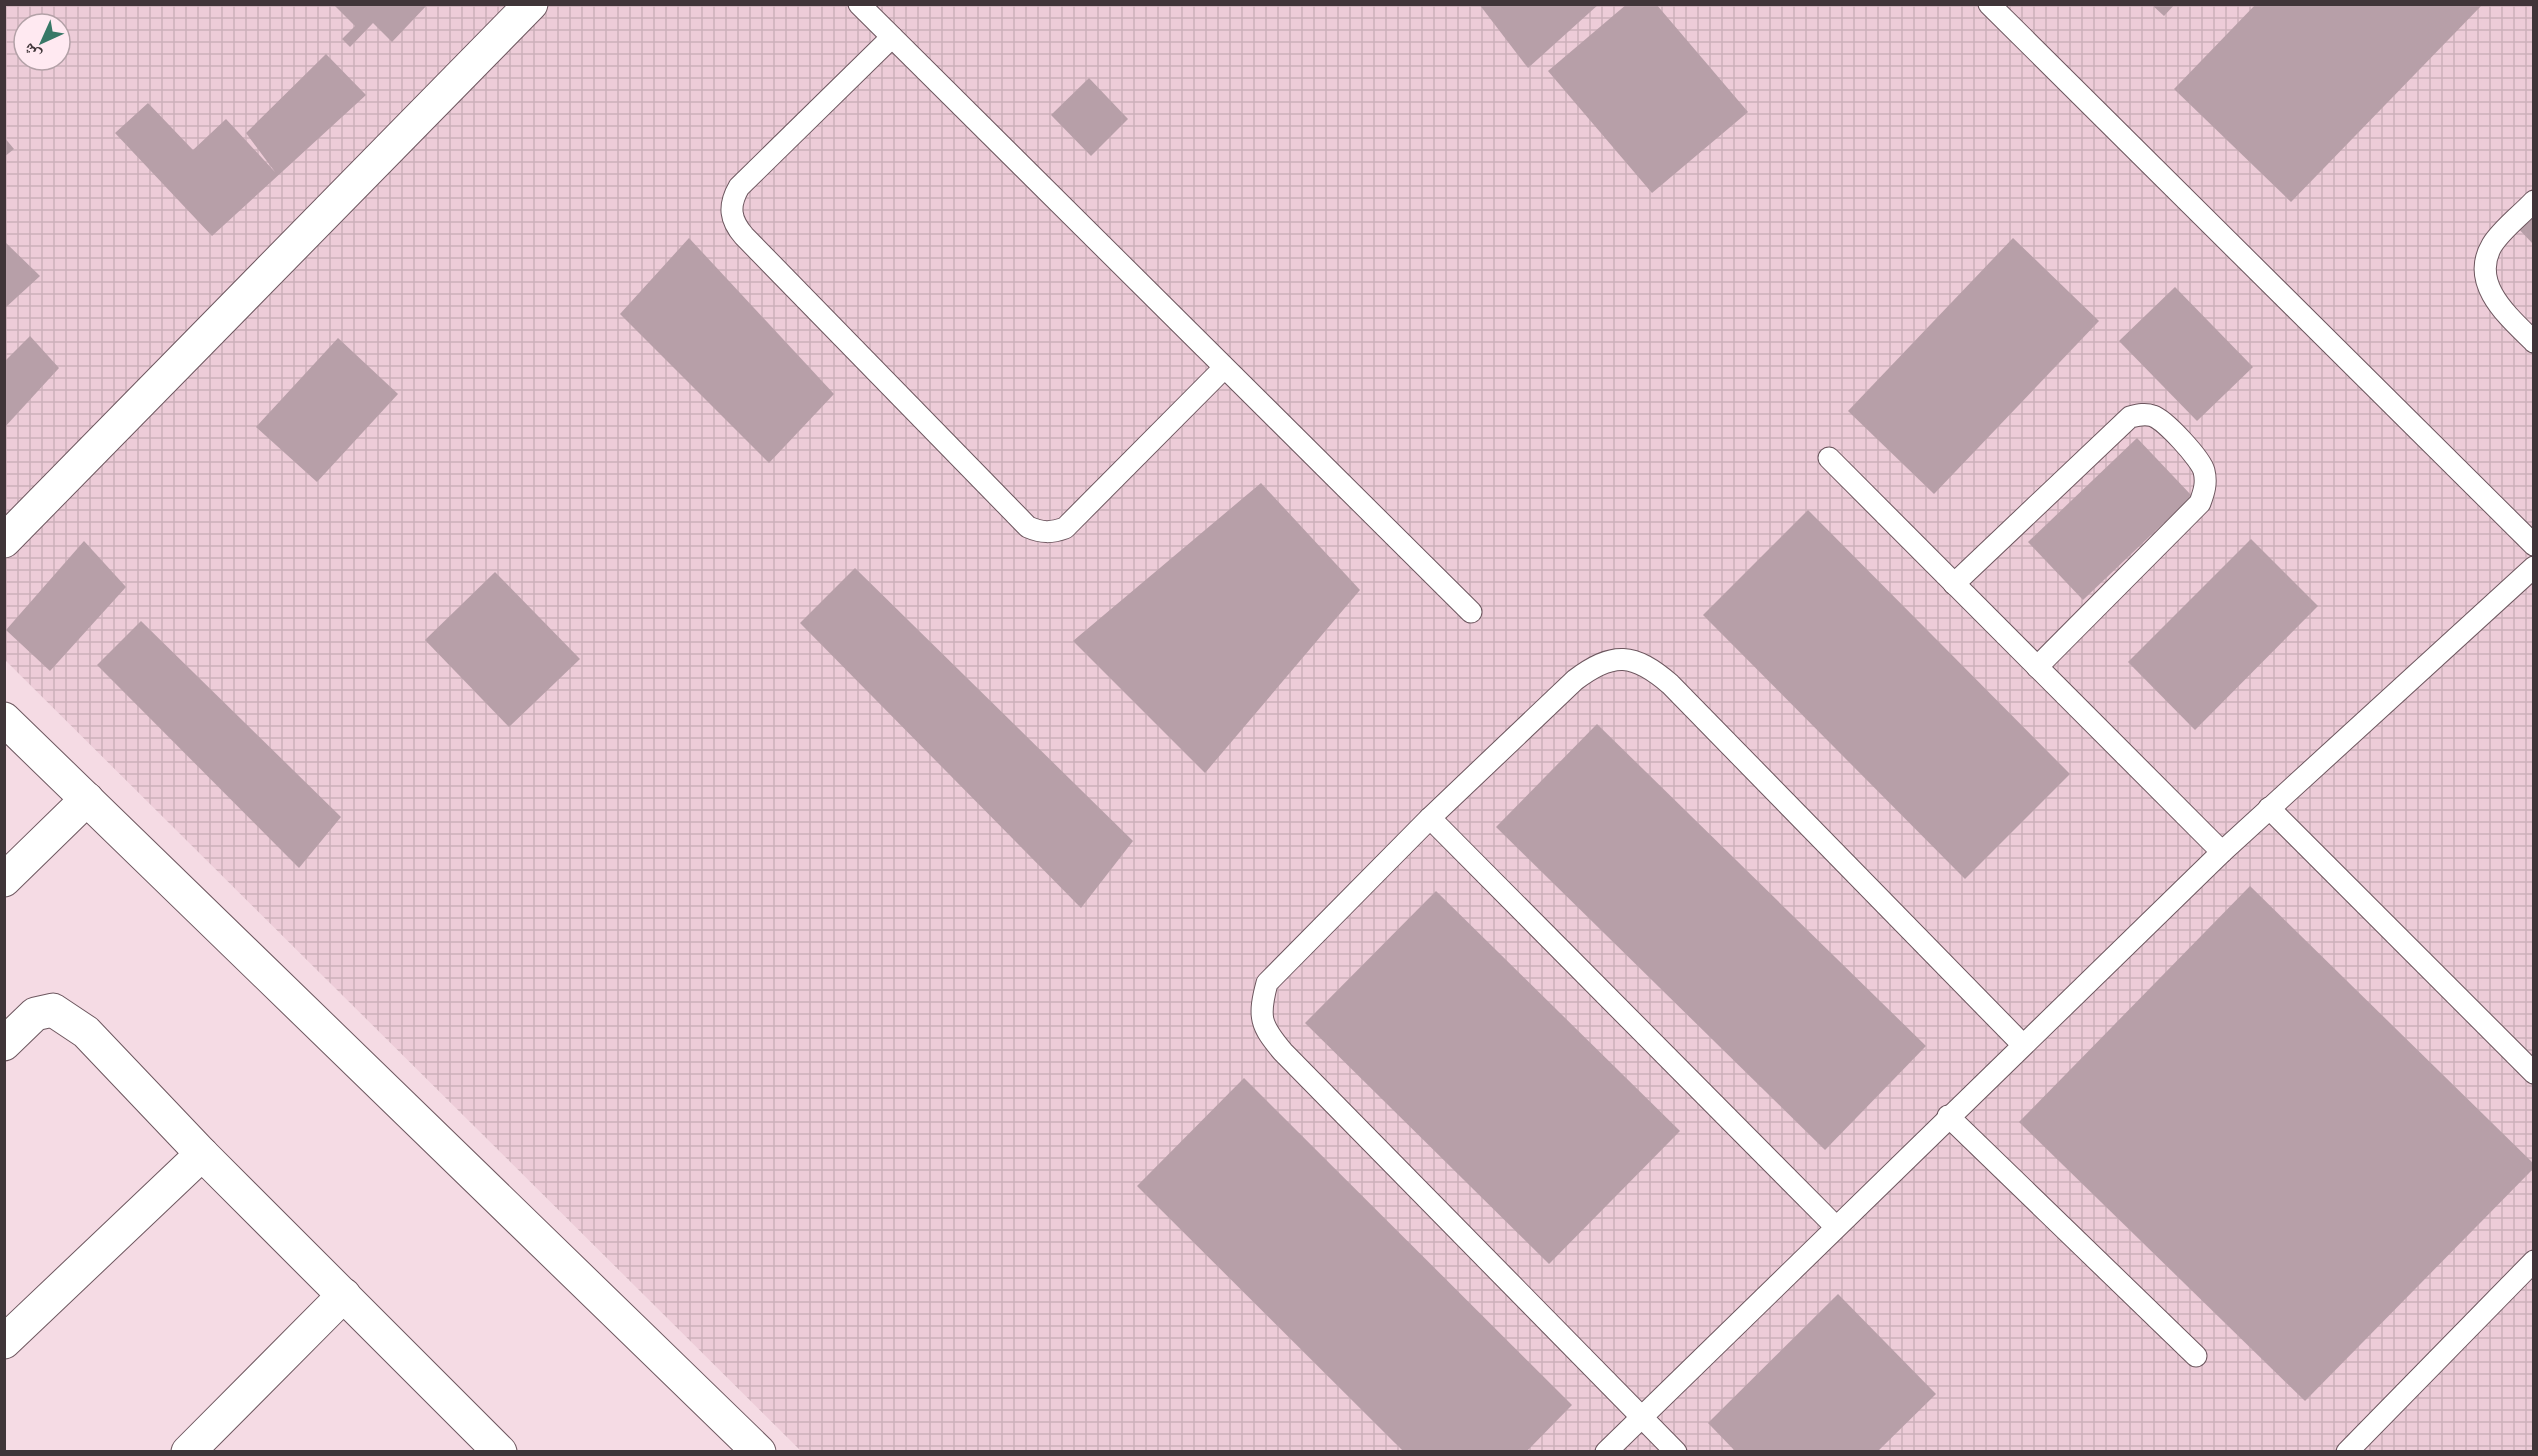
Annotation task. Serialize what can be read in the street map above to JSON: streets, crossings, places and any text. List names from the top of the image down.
{
  "north": "bottom left"
}
